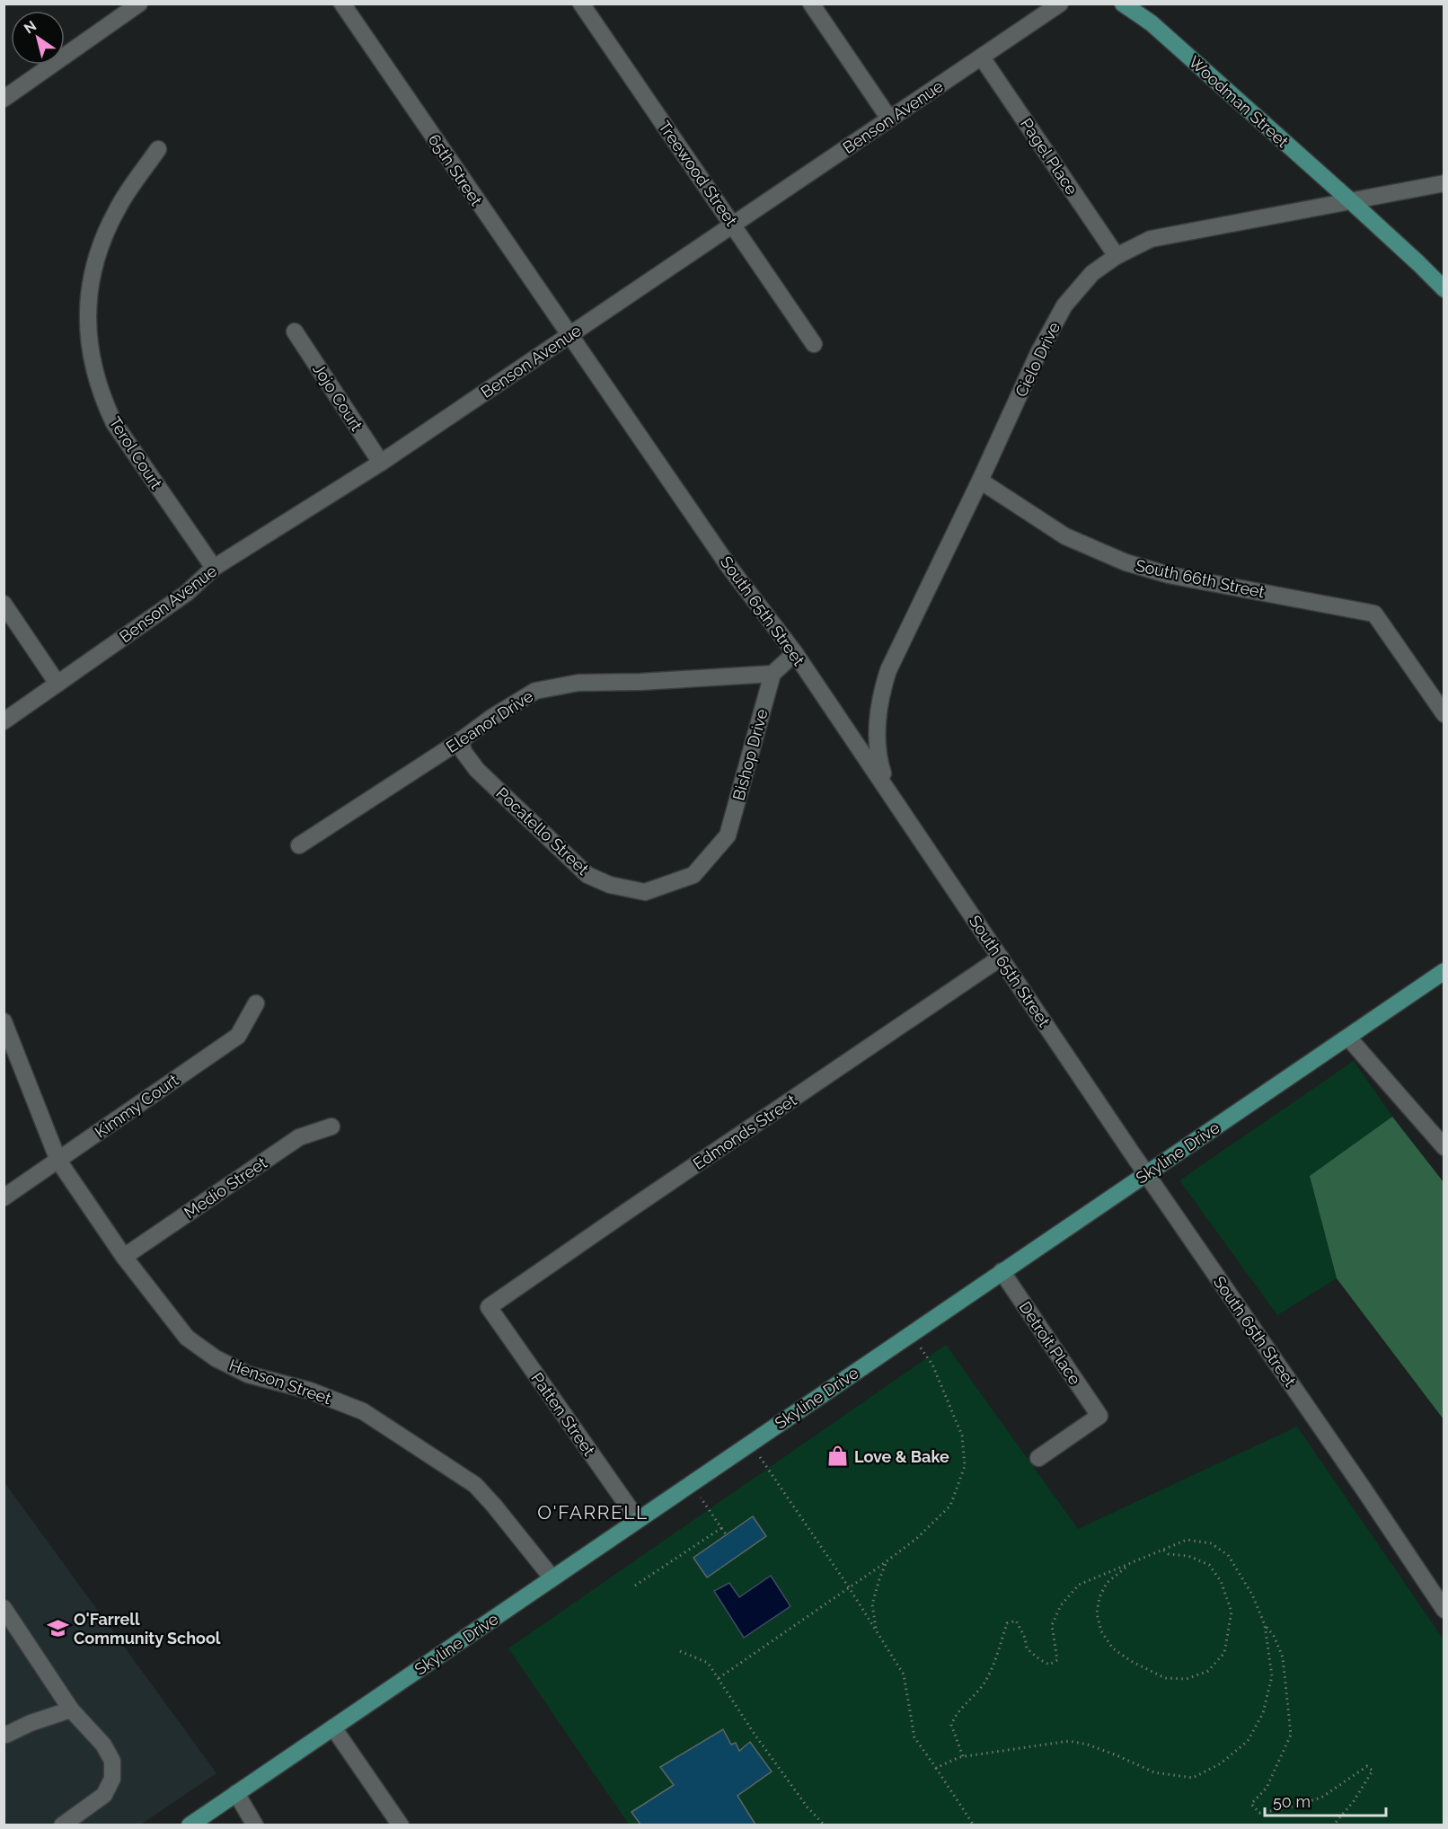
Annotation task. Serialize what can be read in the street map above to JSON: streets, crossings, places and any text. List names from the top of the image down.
{
  "streets": {
    "main road": ["Woodman Street", "Skyline Drive"],
    "street": [
      "Benson Avenue",
      "Pagel Place",
      "65th Street",
      "Treewood Street",
      "Cielo Drive",
      "Jojo Court",
      "Terol Court",
      "South 66th Street",
      "South 65th Street",
      "Eleanor Drive",
      "Bishop Drive",
      "Pocatello Street",
      "Kimmy Court",
      "Edmonds Street",
      "Medio Street",
      "Detroit Place",
      "Henson Street",
      "Patten Street"
    ]
  },
  "crossings": [
    ["Woodman Street", "Cielo Drive"],
    ["Benson Avenue", "Pagel Place"],
    ["Benson Avenue", "65th Street"],
    ["Benson Avenue", "Treewood Street"],
    ["Benson Avenue", "Jojo Court"],
    ["Benson Avenue", "Terol Court"],
    ["Benson Avenue", "South 65th Street"],
    ["Pagel Place", "Cielo Drive"],
    ["65th Street", "South 65th Street"],
    ["Cielo Drive", "South 66th Street"],
    ["Cielo Drive", "South 65th Street"],
    ["South 65th Street", "Edmonds Street"],
    ["South 65th Street", "Skyline Drive"],
    ["Eleanor Drive", "Bishop Drive"],
    ["Eleanor Drive", "Pocatello Street"],
    ["Bishop Drive", "Pocatello Street"],
    ["Kimmy Court", "Henson Street"],
    ["Edmonds Street", "Patten Street"],
    ["Skyline Drive", "Detroit Place"],
    ["Skyline Drive", "Henson Street"],
    ["Skyline Drive", "Patten Street"],
    ["Medio Street", "Henson Street"]
  ],
  "districts": ["O'FARRELL"],
  "places": {
    "shop": ["Love & Bake"],
    "school or university": ["O'Farrell Community School"]
  },
  "scale_bar": "50 m",
  "north": "top left"
}
